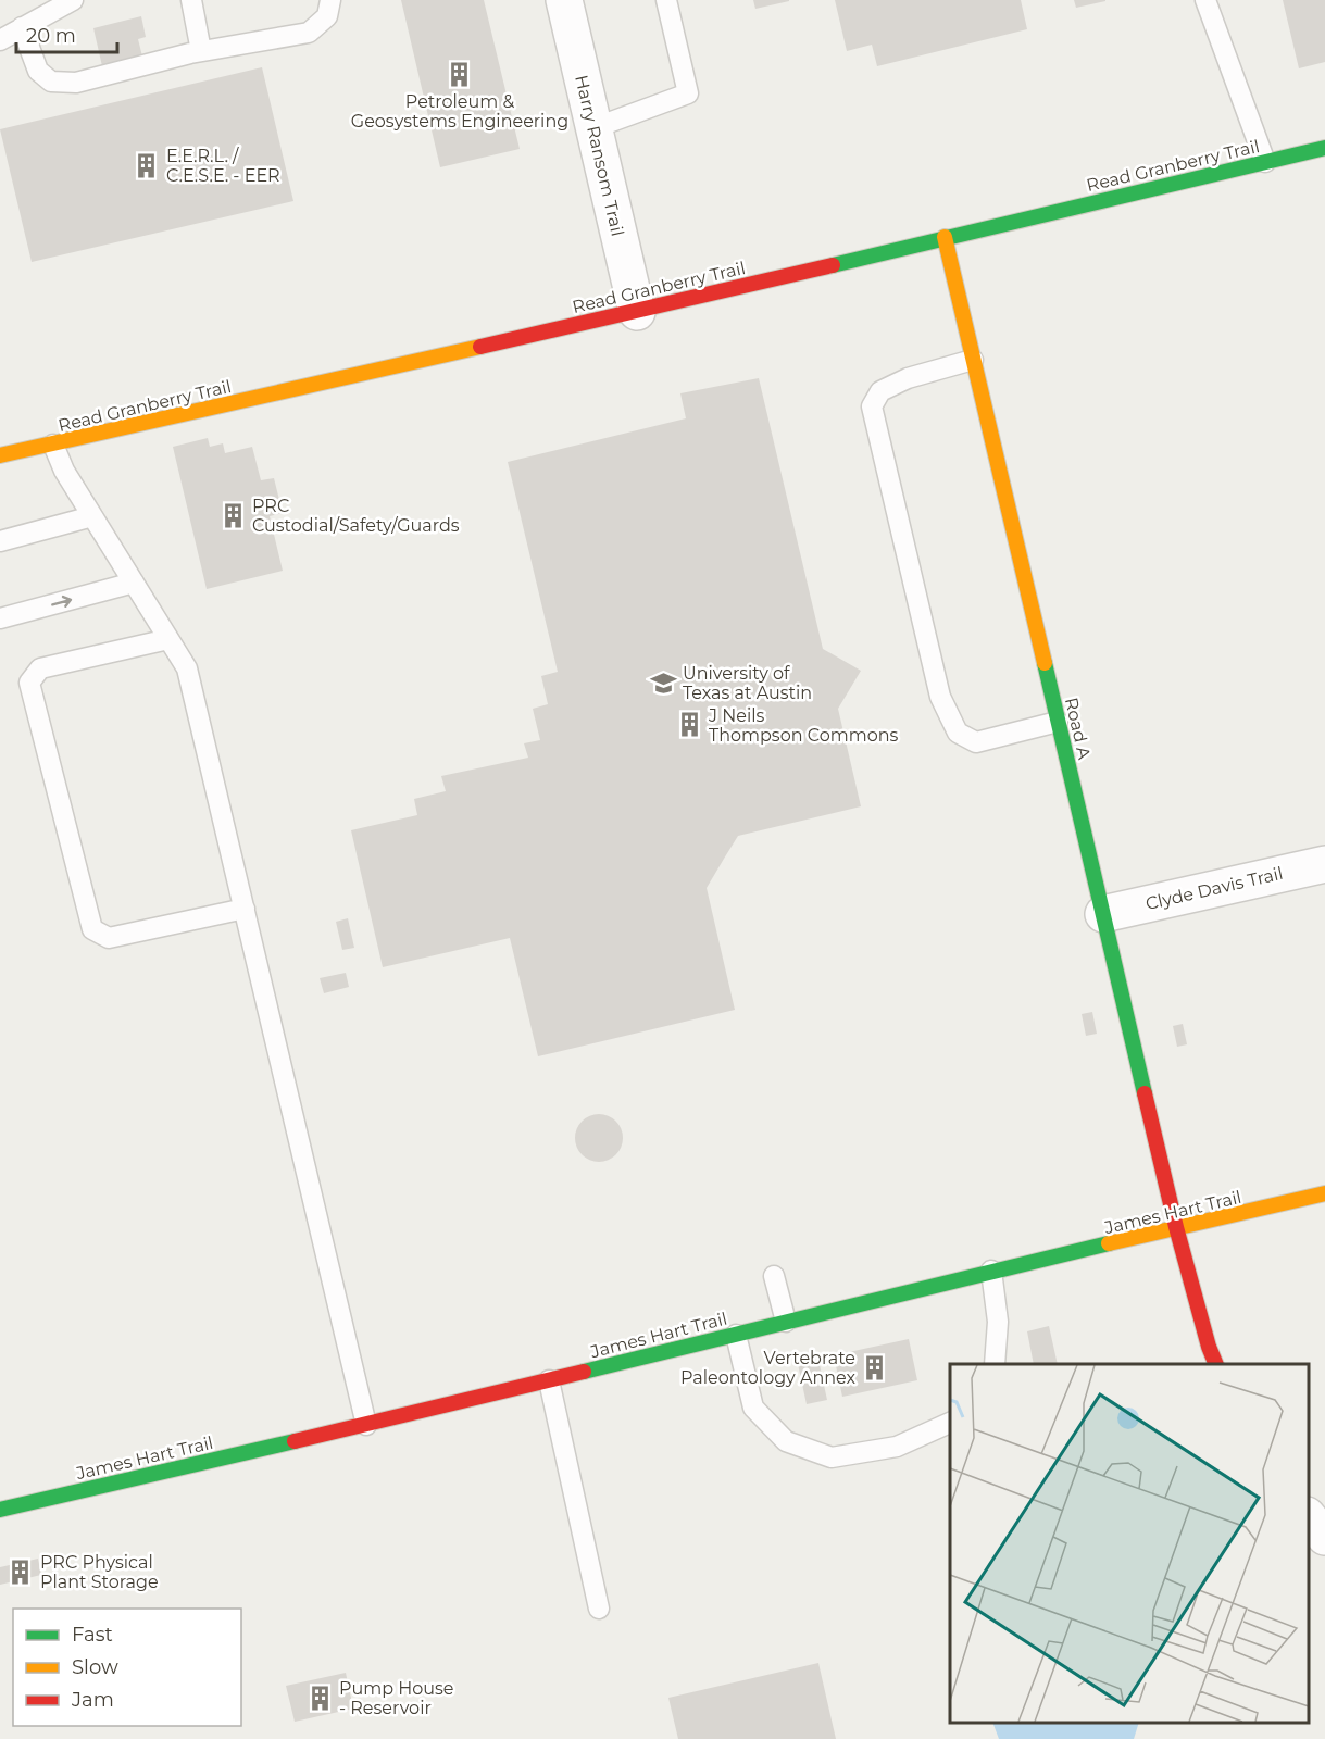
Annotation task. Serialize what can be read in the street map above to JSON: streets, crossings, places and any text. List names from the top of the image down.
{
  "streets": {
    "street": [
      "Harry Ransom Trail",
      "Read Granberry Trail",
      "Road A",
      "Clyde Davis Trail",
      "James Hart Trail"
    ]
  },
  "crossings": [
    ["Harry Ransom Trail", "Read Granberry Trail"],
    ["Read Granberry Trail", "Road A"],
    ["Road A", "Clyde Davis Trail"],
    ["Road A", "James Hart Trail"]
  ],
  "places": {
    "building": [
      "Petroleum & Geosystems Engineering",
      "E.E.R.L. / C.E.S.E. - EER",
      "PRC Custodial/Safety/Guards",
      "J Neils Thompson Commons",
      "Vertebrate Paleontology Annex",
      "PRC Physical Plant Storage",
      "Pump House - Reservoir"
    ],
    "school or university": ["University of Texas at Austin"]
  },
  "legend": ["Fast", "Slow", "Jam"],
  "scale_bar": "20 m"
}
